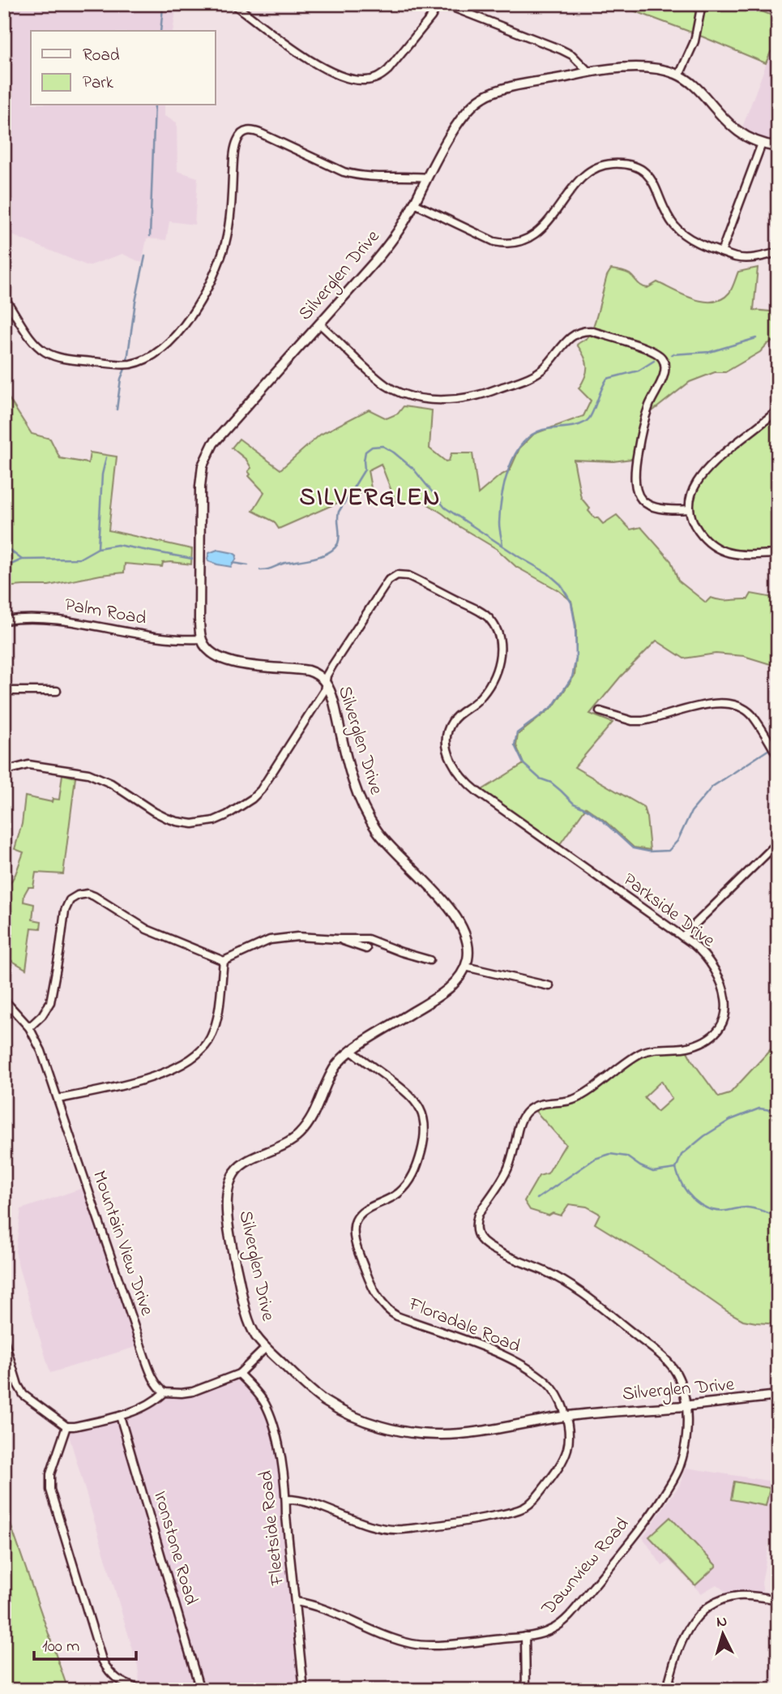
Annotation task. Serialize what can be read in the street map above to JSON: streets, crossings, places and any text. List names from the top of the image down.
{
  "streets": {
    "street": [
      "Silverglen Drive",
      "Palm Road",
      "Parkside Drive",
      "Mountain View Drive",
      "Floradale Road",
      "Fleetside Road",
      "Ironstone Road",
      "Dawnview Road"
    ]
  },
  "crossings": [
    ["Silverglen Drive", "Palm Road"],
    ["Silverglen Drive", "Parkside Drive"],
    ["Silverglen Drive", "Floradale Road"],
    ["Silverglen Drive", "Dawnview Road"],
    ["Parkside Drive", "Dawnview Road"],
    ["Fleetside Road", "Dawnview Road"]
  ],
  "districts": ["SILVERGLEN"],
  "legend": ["Road", "Park"],
  "scale_bar": "100 m",
  "north": "top"
}
